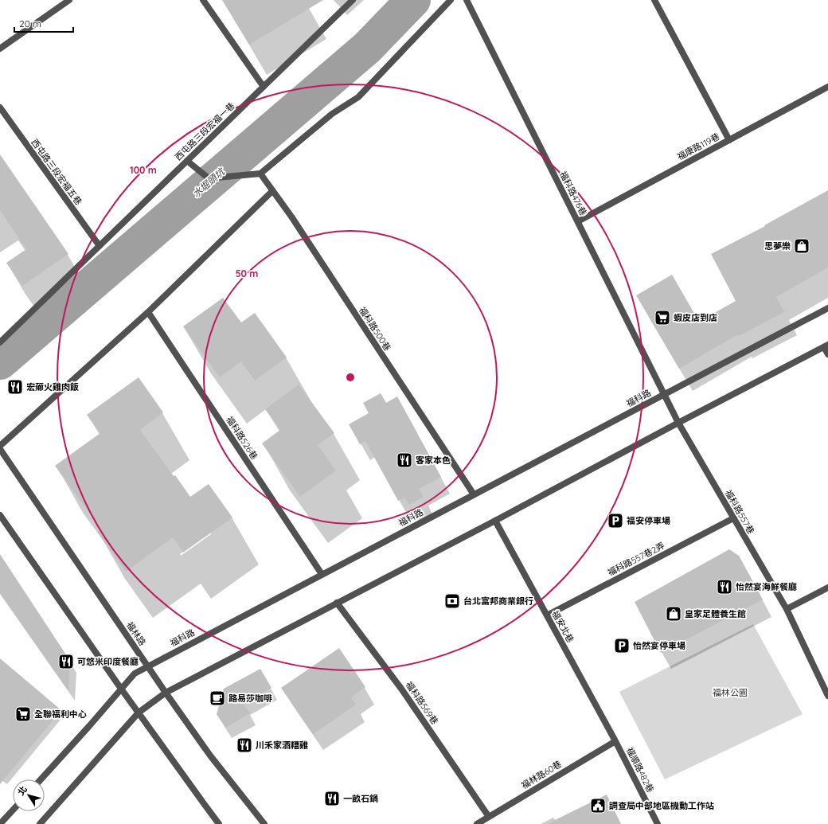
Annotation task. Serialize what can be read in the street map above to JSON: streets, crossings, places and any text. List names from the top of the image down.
{
  "streets": {
    "street": [
      "西屯路三段宏福一巷",
      "福康路119巷",
      "西屯路三段宏福五巷",
      "福科路476巷",
      "福科路500巷",
      "福科路",
      "福科路526巷",
      "福科路557巷",
      "福科路557巷2弄",
      "福安北巷",
      "福林路",
      "福科路569巷",
      "福順路482巷",
      "福林路60巷"
    ]
  },
  "crossings": [
    ["西屯路三段宏福一巷", "西屯路三段宏福五巷"],
    ["福康路119巷", "福科路476巷"],
    ["福科路476巷", "福科路"],
    ["福科路476巷", "福科路557巷"],
    ["福科路500巷", "福科路"],
    ["福科路", "福科路526巷"],
    ["福科路", "福林路"],
    ["福科路557巷", "福科路557巷2弄"],
    ["福科路557巷2弄", "福安北巷"],
    ["福安北巷", "福順路482巷"],
    ["福安北巷", "福林路60巷"],
    ["福科路569巷", "福林路60巷"],
    ["福順路482巷", "福林路60巷"]
  ],
  "water": ["水堀頭坑"],
  "parks": ["福林公園"],
  "places": {
    "shop": ["思夢樂", "皇家足體養生館"],
    "supermarket": ["蝦皮店到店", "全聯福利中心"],
    "restaurant": [
      "宏薌火雞肉飯",
      "客家本色",
      "怡然宴海鮮餐廳",
      "可悠米印度餐廳",
      "川禾家酒糟雞",
      "一畝石鍋"
    ],
    "parking": ["福安停車場", "怡然宴停車場"],
    "bank": ["台北富邦商業銀行"],
    "cafe": ["路易莎咖啡"],
    "public building": ["調查局中部地區機動工作站"]
  },
  "scale_bar": "20 m",
  "north": "top left",
  "rings": ["100 m", "50 m"]
}
